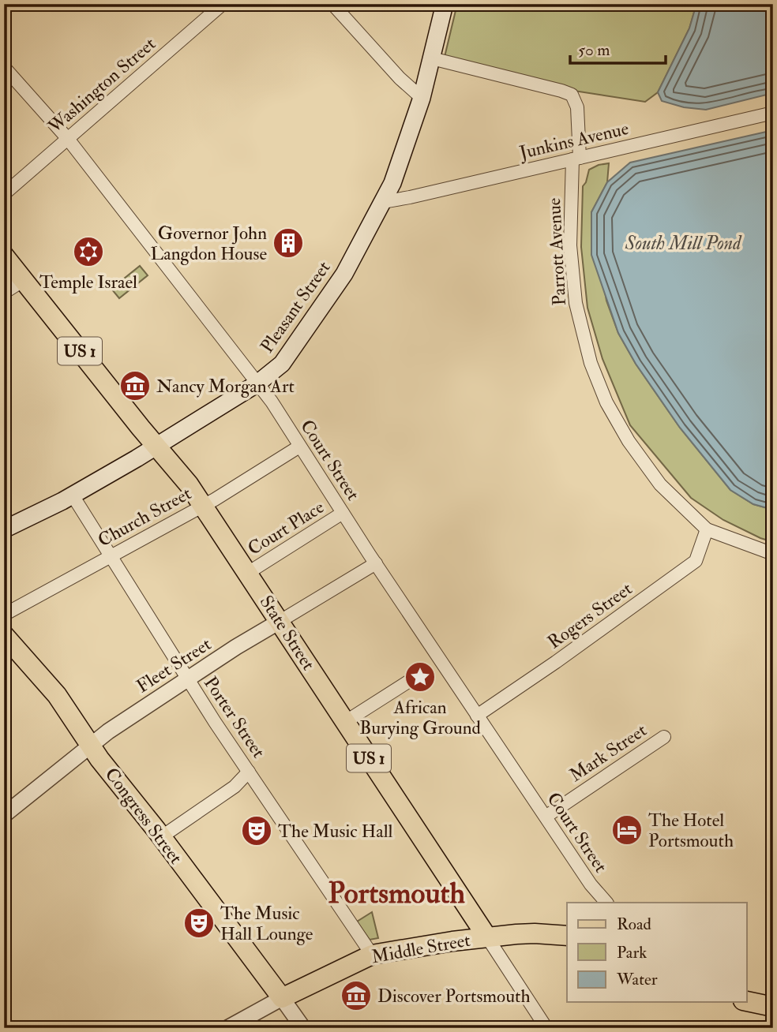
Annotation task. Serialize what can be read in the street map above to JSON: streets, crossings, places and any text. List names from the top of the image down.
{
  "streets": {
    "main road": [
      "Pleasant Street",
      "US 1",
      "State Street",
      "Congress Street",
      "Middle Street"
    ],
    "street": [
      "Washington Street",
      "Junkins Avenue",
      "Parrott Avenue",
      "Court Street",
      "Church Street",
      "Court Place",
      "Rogers Street",
      "Fleet Street",
      "Porter Street",
      "Mark Street"
    ]
  },
  "crossings": [
    ["Washington Street", "Court Street"],
    ["Junkins Avenue", "Parrott Avenue"],
    ["Junkins Avenue", "Pleasant Street"],
    ["Parrott Avenue", "Pleasant Street"],
    ["Parrott Avenue", "Rogers Street"],
    ["Pleasant Street", "Court Street"],
    ["Pleasant Street", "State Street"],
    ["Pleasant Street", "Porter Street"],
    ["Court Street", "Church Street"],
    ["Court Street", "Court Place"],
    ["Court Street", "Rogers Street"],
    ["Court Street", "Fleet Street"],
    ["Court Street", "Mark Street"],
    ["Church Street", "State Street"],
    ["Church Street", "Porter Street"],
    ["Court Place", "State Street"],
    ["State Street", "Fleet Street"],
    ["State Street", "Middle Street"],
    ["Fleet Street", "Porter Street"],
    ["Fleet Street", "Congress Street"],
    ["Porter Street", "Middle Street"],
    ["Congress Street", "Middle Street"]
  ],
  "districts": ["Portsmouth"],
  "water": ["South Mill Pond"],
  "places": {
    "building": ["Governor John Langdon House"],
    "synagogue": ["Temple Israel"],
    "museum": ["Nancy Morgan Art", "Discover Portsmouth"],
    "place": ["African Burying Ground"],
    "hotel": ["The Hotel Portsmouth"],
    "theatre": ["The Music Hall", "The Music Hall Lounge"]
  },
  "legend": ["Road", "Park", "Water"],
  "scale_bar": "50 m"
}
